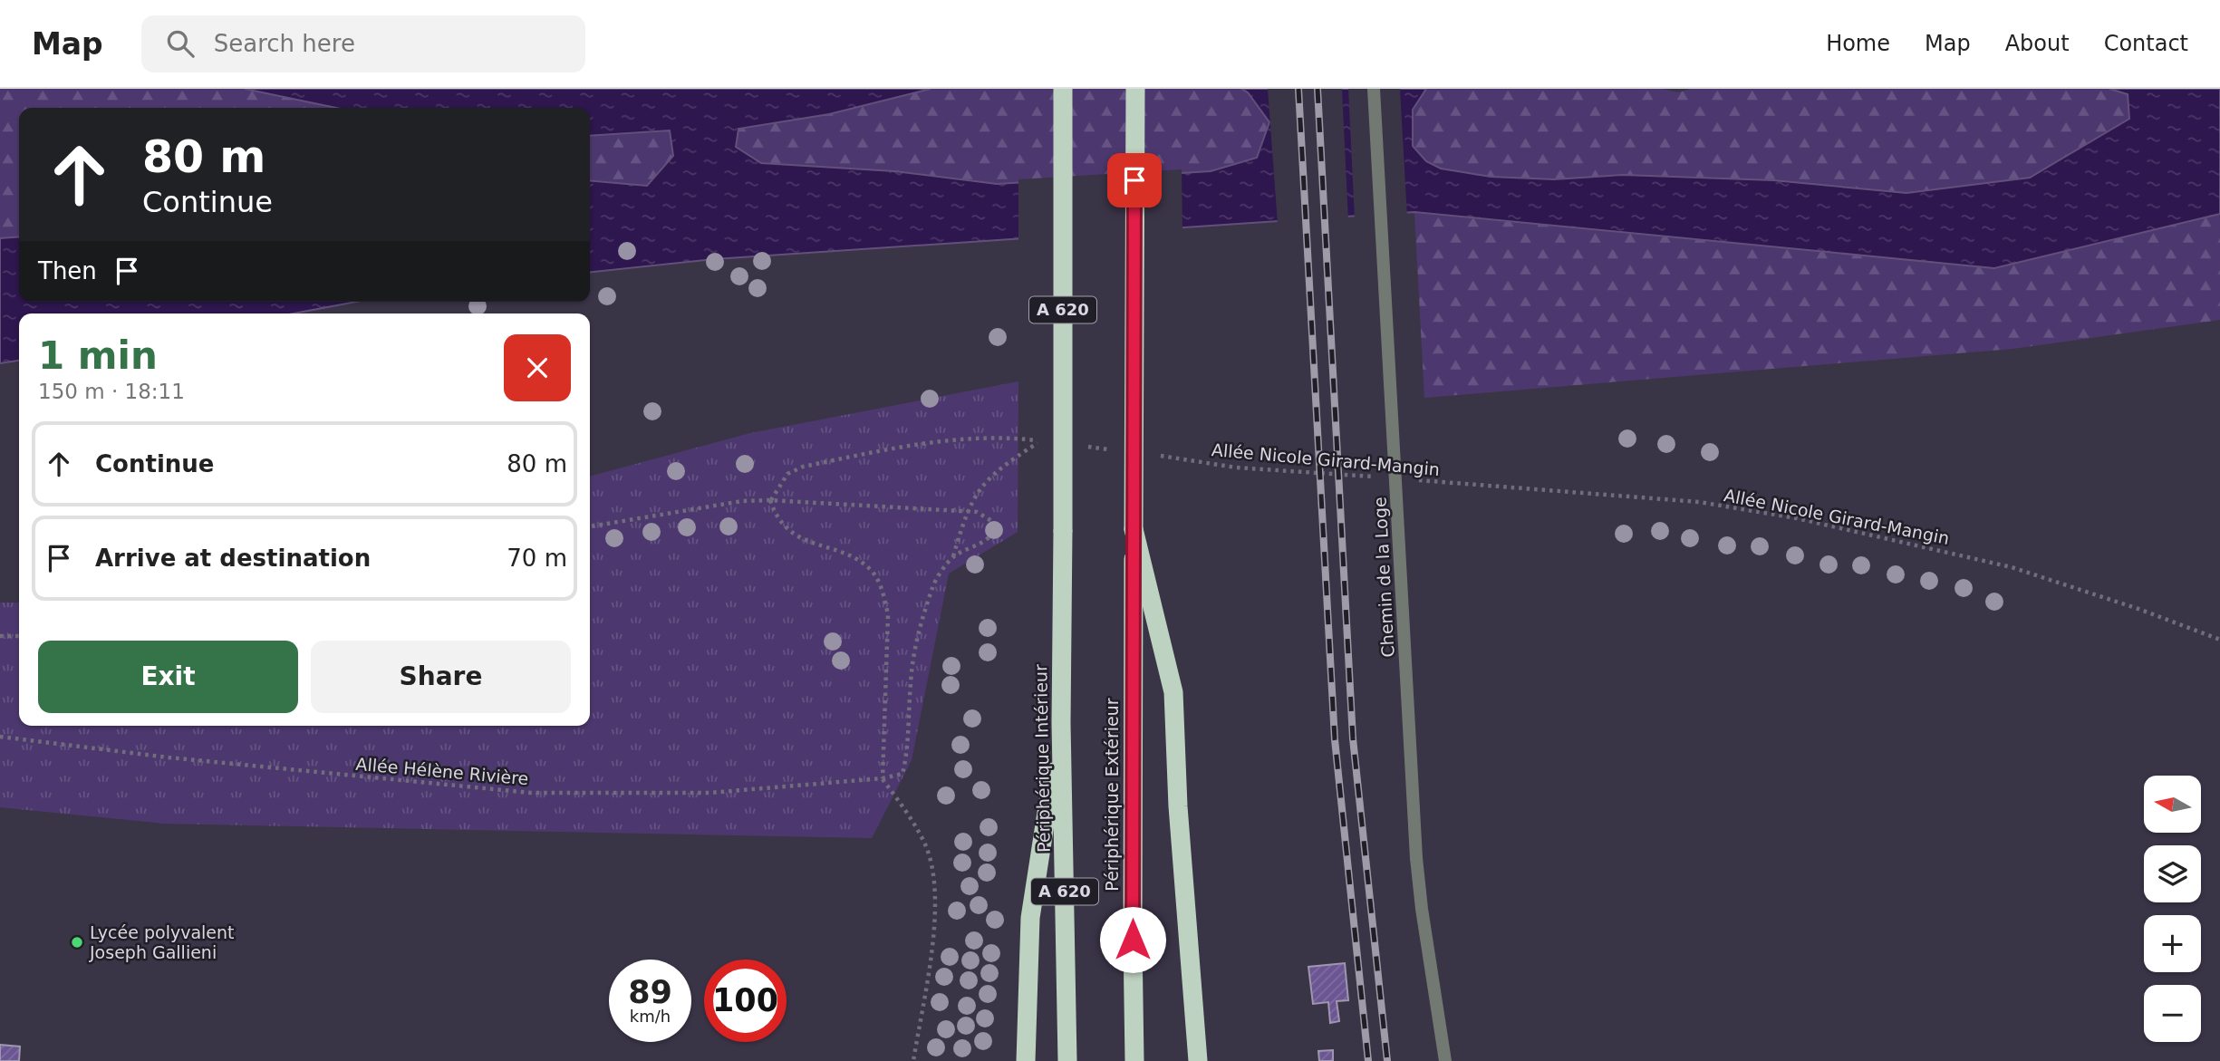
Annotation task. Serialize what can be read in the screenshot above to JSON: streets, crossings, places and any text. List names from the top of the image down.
{
  "streets": {
    "highway": ["A 620", "Périphérique Intérieur", "Périphérique Extérieur"],
    "street": ["Chemin de la Loge"],
    "path": ["Allée Nicole Girard-Mangin", "Allée Hélène Rivière"]
  },
  "places": ["Lycée polyvalent Joseph Gallieni"],
  "north": "left",
  "page": {
    "header": "Map",
    "search": "Search here",
    "nav": [
      "Home",
      "Map",
      "About",
      "Contact"
    ],
    "turn": ["80 m", "Continue"],
    "then": "Then",
    "heading": ["1 min", "150 m · 18:11"],
    "list": [
      {
        "name": "Continue",
        "value": "80 m"
      },
      {
        "name": "Arrive at destination",
        "value": "70 m"
      }
    ],
    "buttons": ["Exit", "Share"],
    "map_buttons": ["+", "−"],
    "speed": "89 km/h",
    "limit": "100"
  }
}
